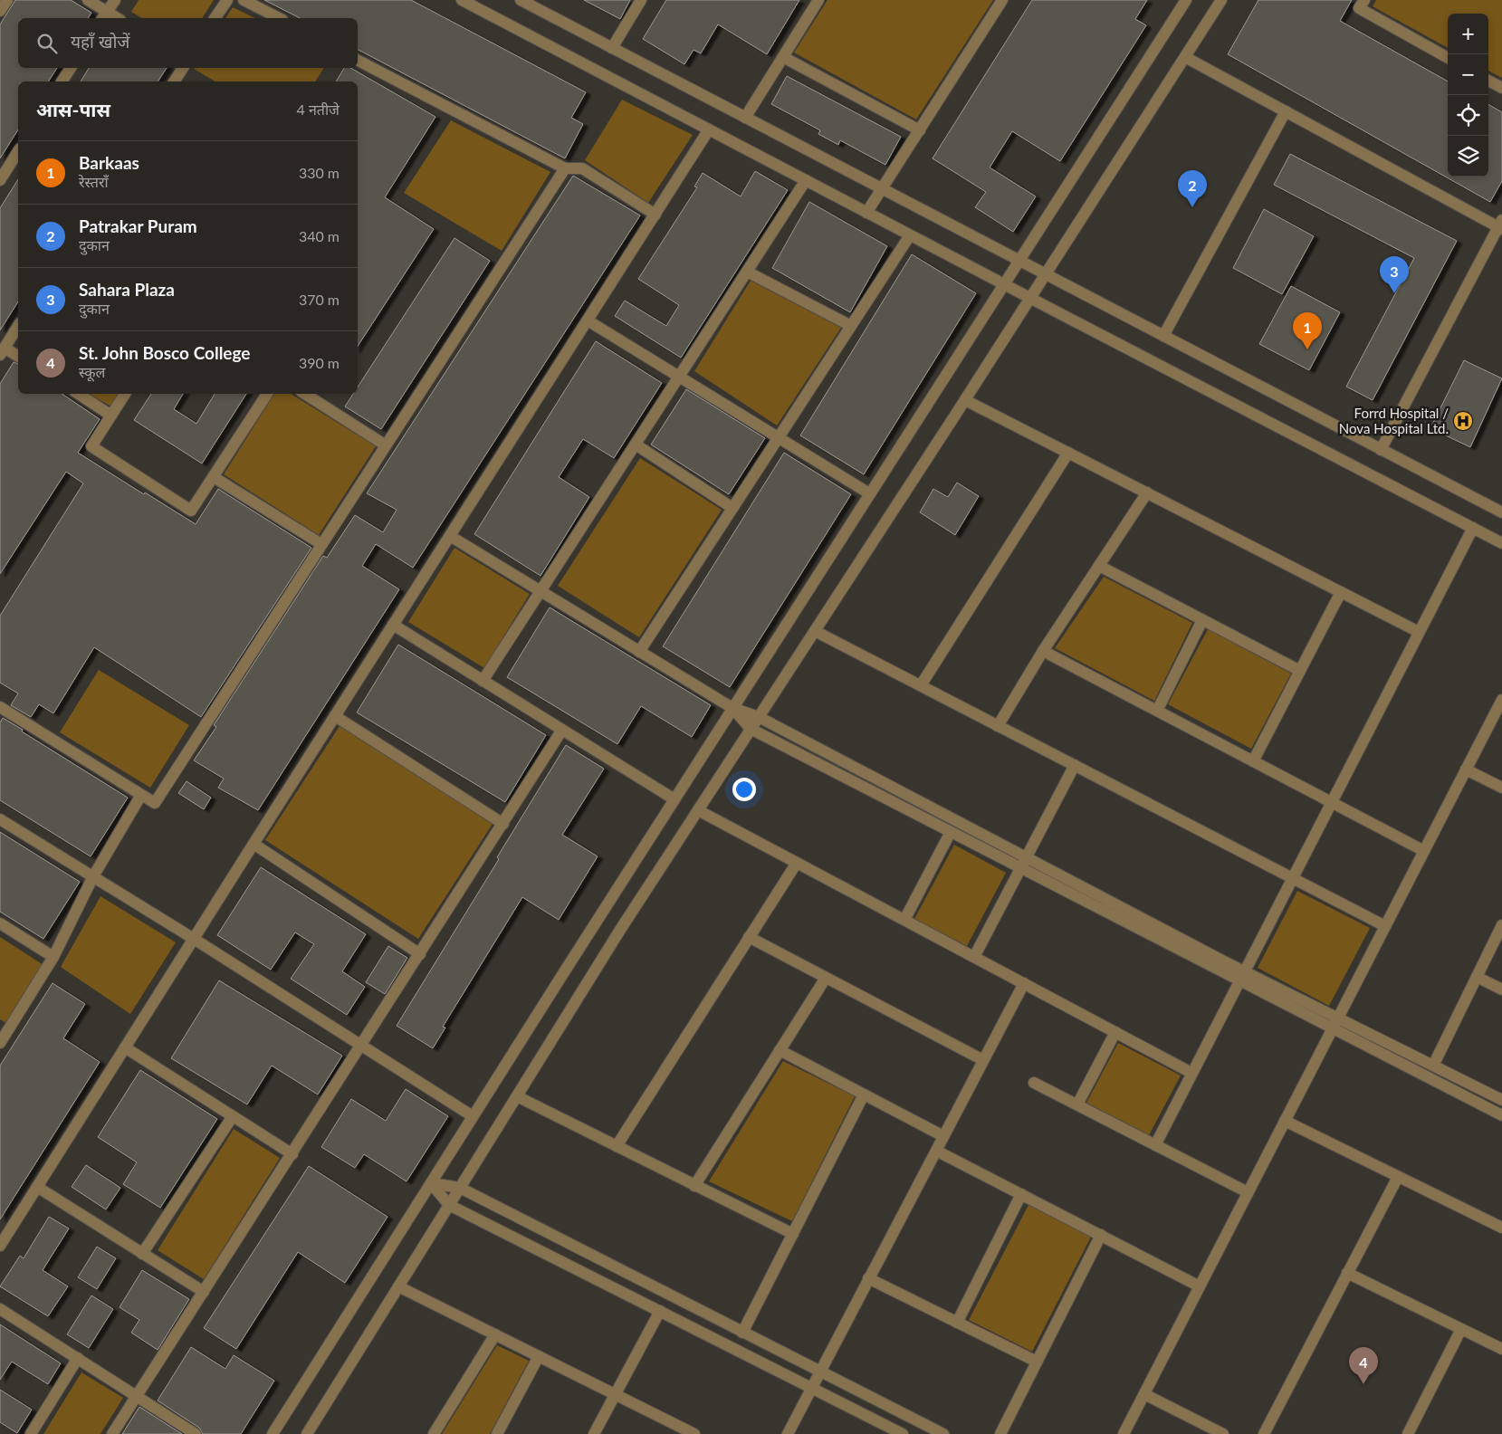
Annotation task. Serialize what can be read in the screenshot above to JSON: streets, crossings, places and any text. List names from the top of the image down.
{
  "places": {
    "hospital": ["Forrd Hospital / Nova Hospital Ltd."]
  },
  "page": {
    "map_buttons": ["+", "−"],
    "search": "यहाँ खोजें",
    "heading": ["आस-पास", "4 नतीजे"],
    "list": [
      {
        "mark": "1",
        "name": "Barkaas",
        "note": "रेस्तराँ",
        "value": "330 m"
      },
      {
        "mark": "2",
        "name": "Patrakar Puram",
        "note": "दुकान",
        "value": "340 m"
      },
      {
        "mark": "3",
        "name": "Sahara Plaza",
        "note": "दुकान",
        "value": "370 m"
      },
      {
        "mark": "4",
        "name": "St. John Bosco College",
        "note": "स्कूल",
        "value": "390 m"
      }
    ],
    "pins": [
      "2",
      "3",
      "1",
      "4"
    ]
  }
}
